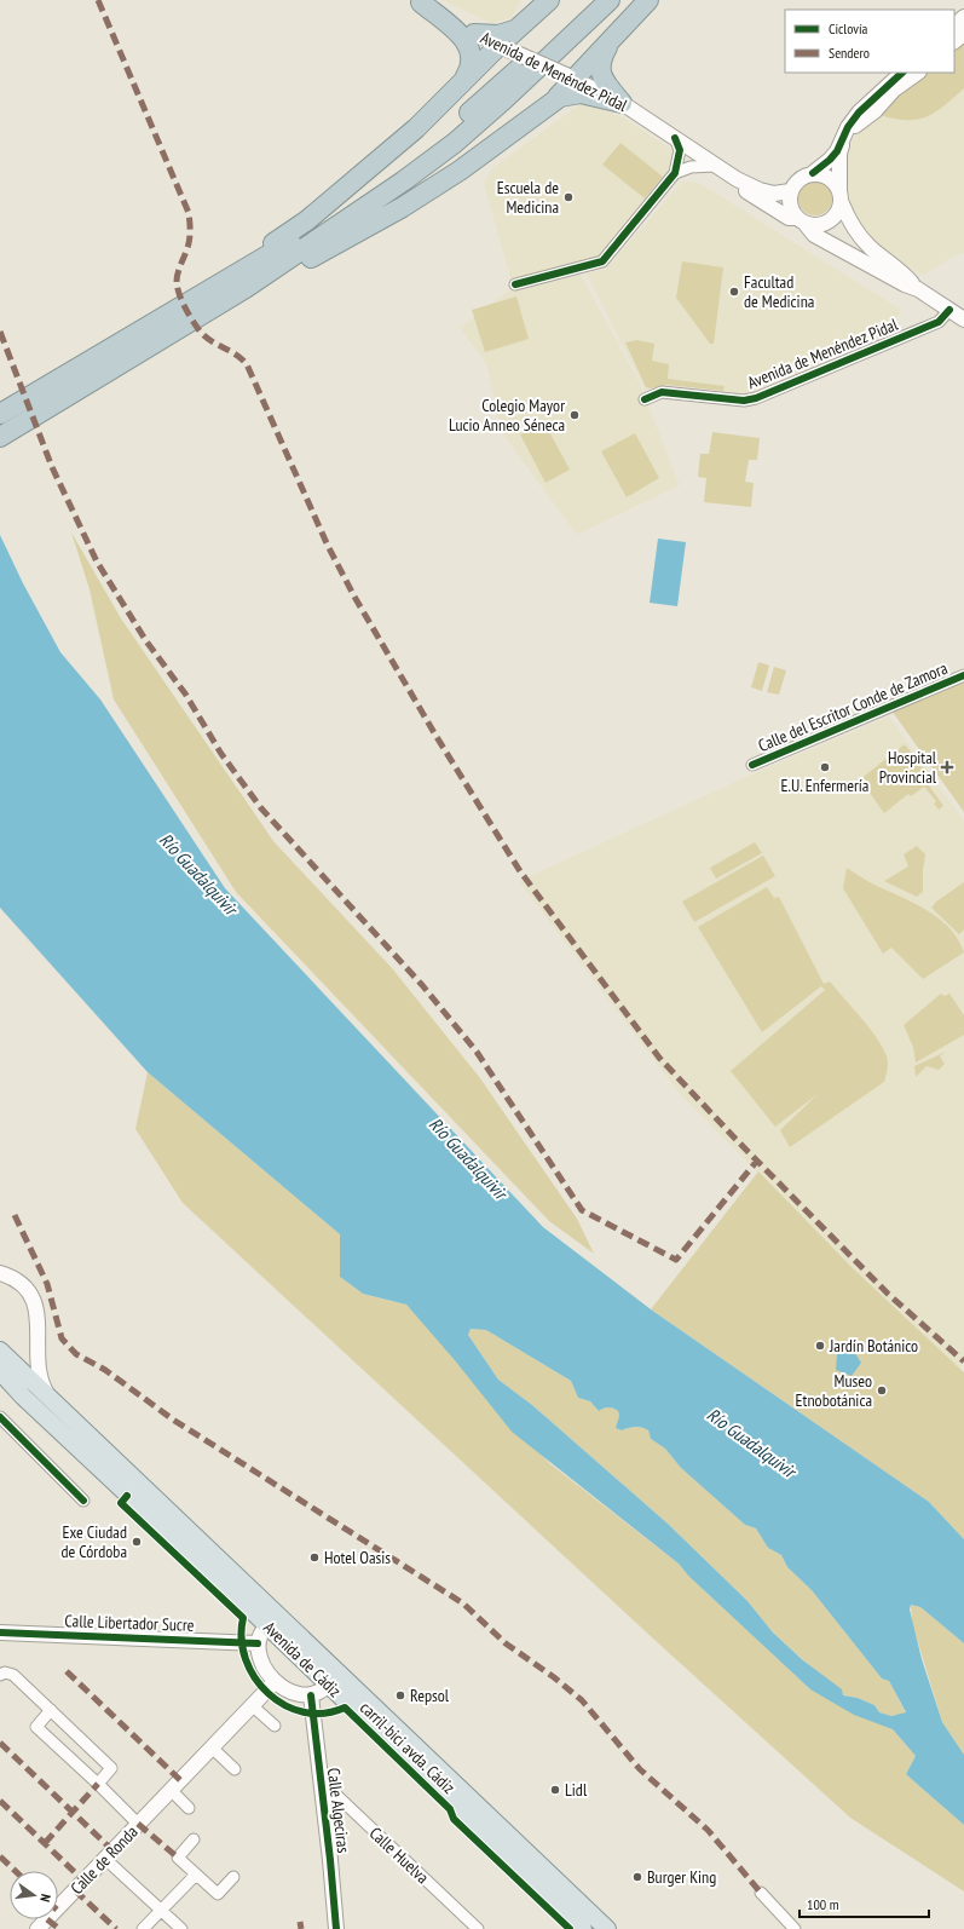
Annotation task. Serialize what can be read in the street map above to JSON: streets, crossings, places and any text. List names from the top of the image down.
{
  "streets": {
    "main road": [
      "Avenida de Menéndez Pidal",
      "Calle Libertador Sucre",
      "Avenida de Cádiz",
      "Calle Algeciras",
      "Calle de Ronda"
    ],
    "street": ["Calle del Escritor Conde de Zamora", "Calle Huelva"],
    "cycle path": ["carril-bici avda. Cádiz"]
  },
  "crossings": [
    ["Calle Algeciras", "Calle Huelva"]
  ],
  "water": ["Río Guadalquivir"],
  "places": {
    "other": [
      "Escuela de Medicina",
      "Facultad de Medicina",
      "Colegio Mayor Lucio Anneo Séneca",
      "E.U. Enfermería",
      "Jardín Botánico",
      "Museo Etnobotánica",
      "Exe Ciudad de Córdoba",
      "Hotel Oasis",
      "Repsol",
      "Lidl",
      "Burger King"
    ],
    "health": ["Hospital Provincial"]
  },
  "legend": ["Ciclovía", "Sendero"],
  "scale_bar": "100 m",
  "north": "right"
}
